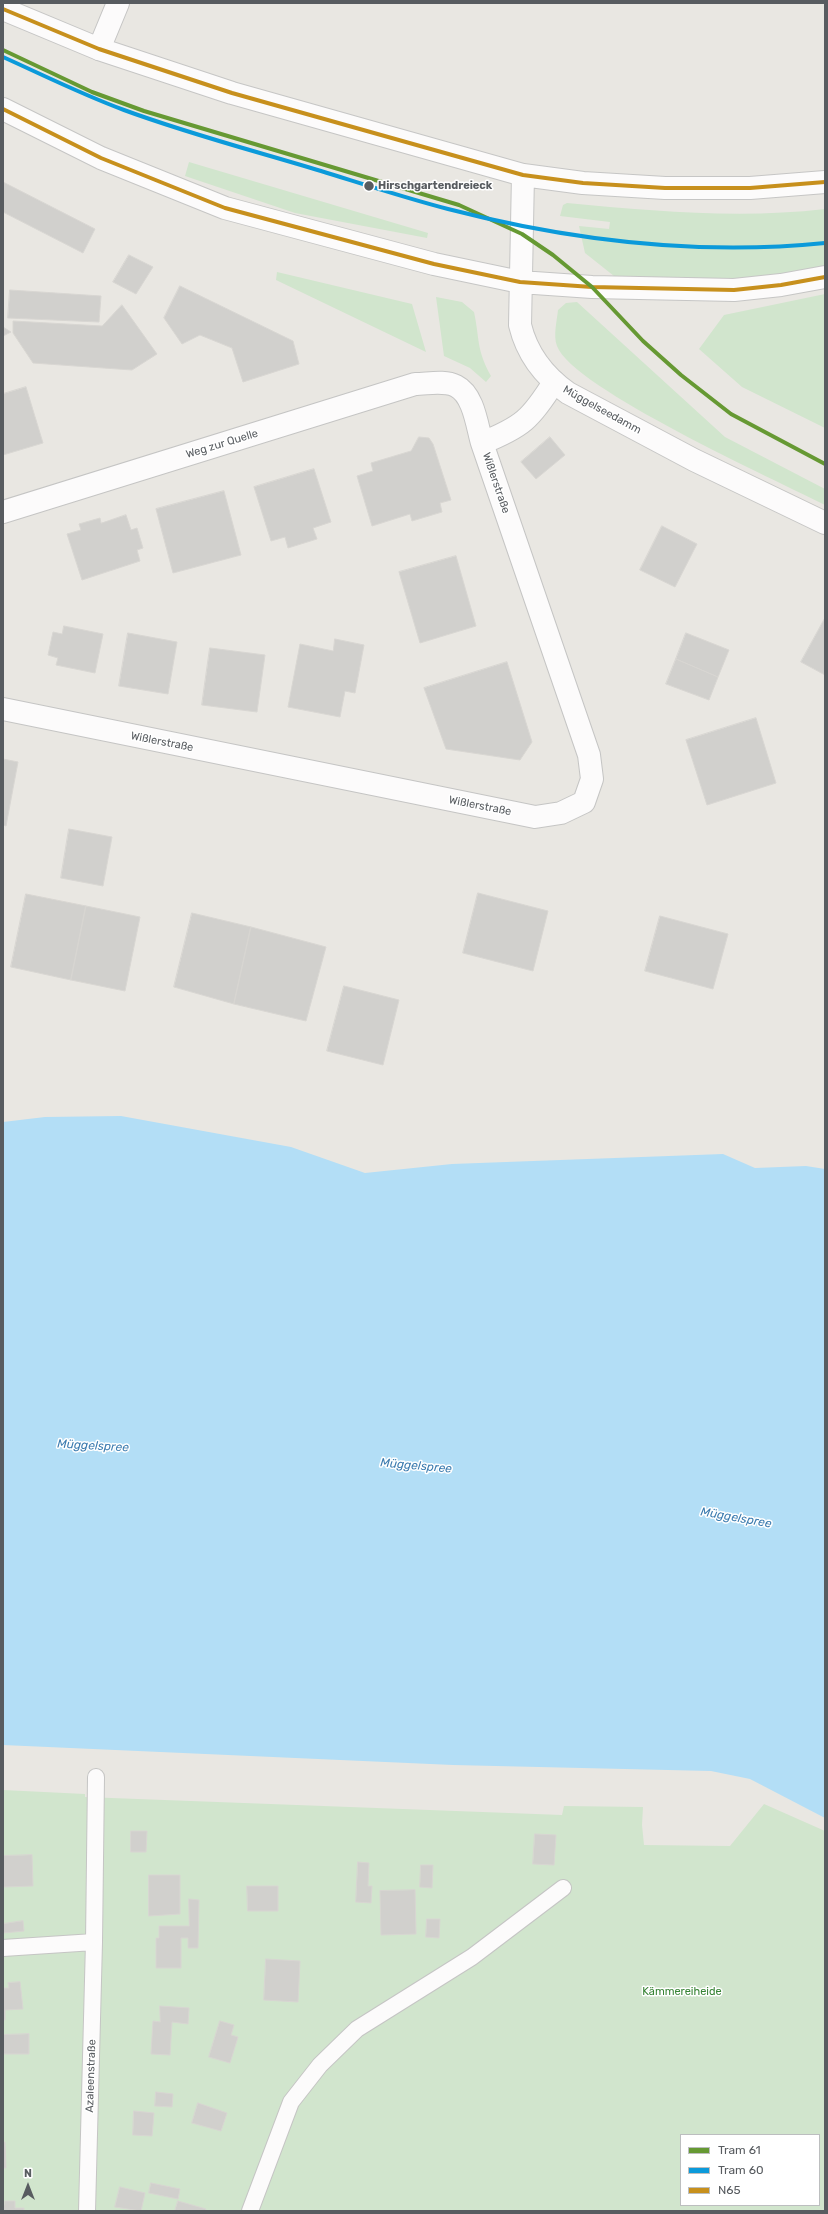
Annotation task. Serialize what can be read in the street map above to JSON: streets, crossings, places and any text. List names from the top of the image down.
{
  "streets": {
    "main road": ["Müggelseedamm", "Weg zur Quelle", "Wißlerstraße"],
    "lane": ["Azaleenstraße"]
  },
  "crossings": [
    ["Müggelseedamm", "Wißlerstraße"],
    ["Weg zur Quelle", "Wißlerstraße"]
  ],
  "water": ["Müggelspree"],
  "parks": ["Kämmereiheide"],
  "places": ["Hirschgartendreieck"],
  "lines": ["transit line N65", "tram line 61", "tram line 60"],
  "legend": ["Tram 61", "Tram 60", "N65"],
  "north": "top"
}
